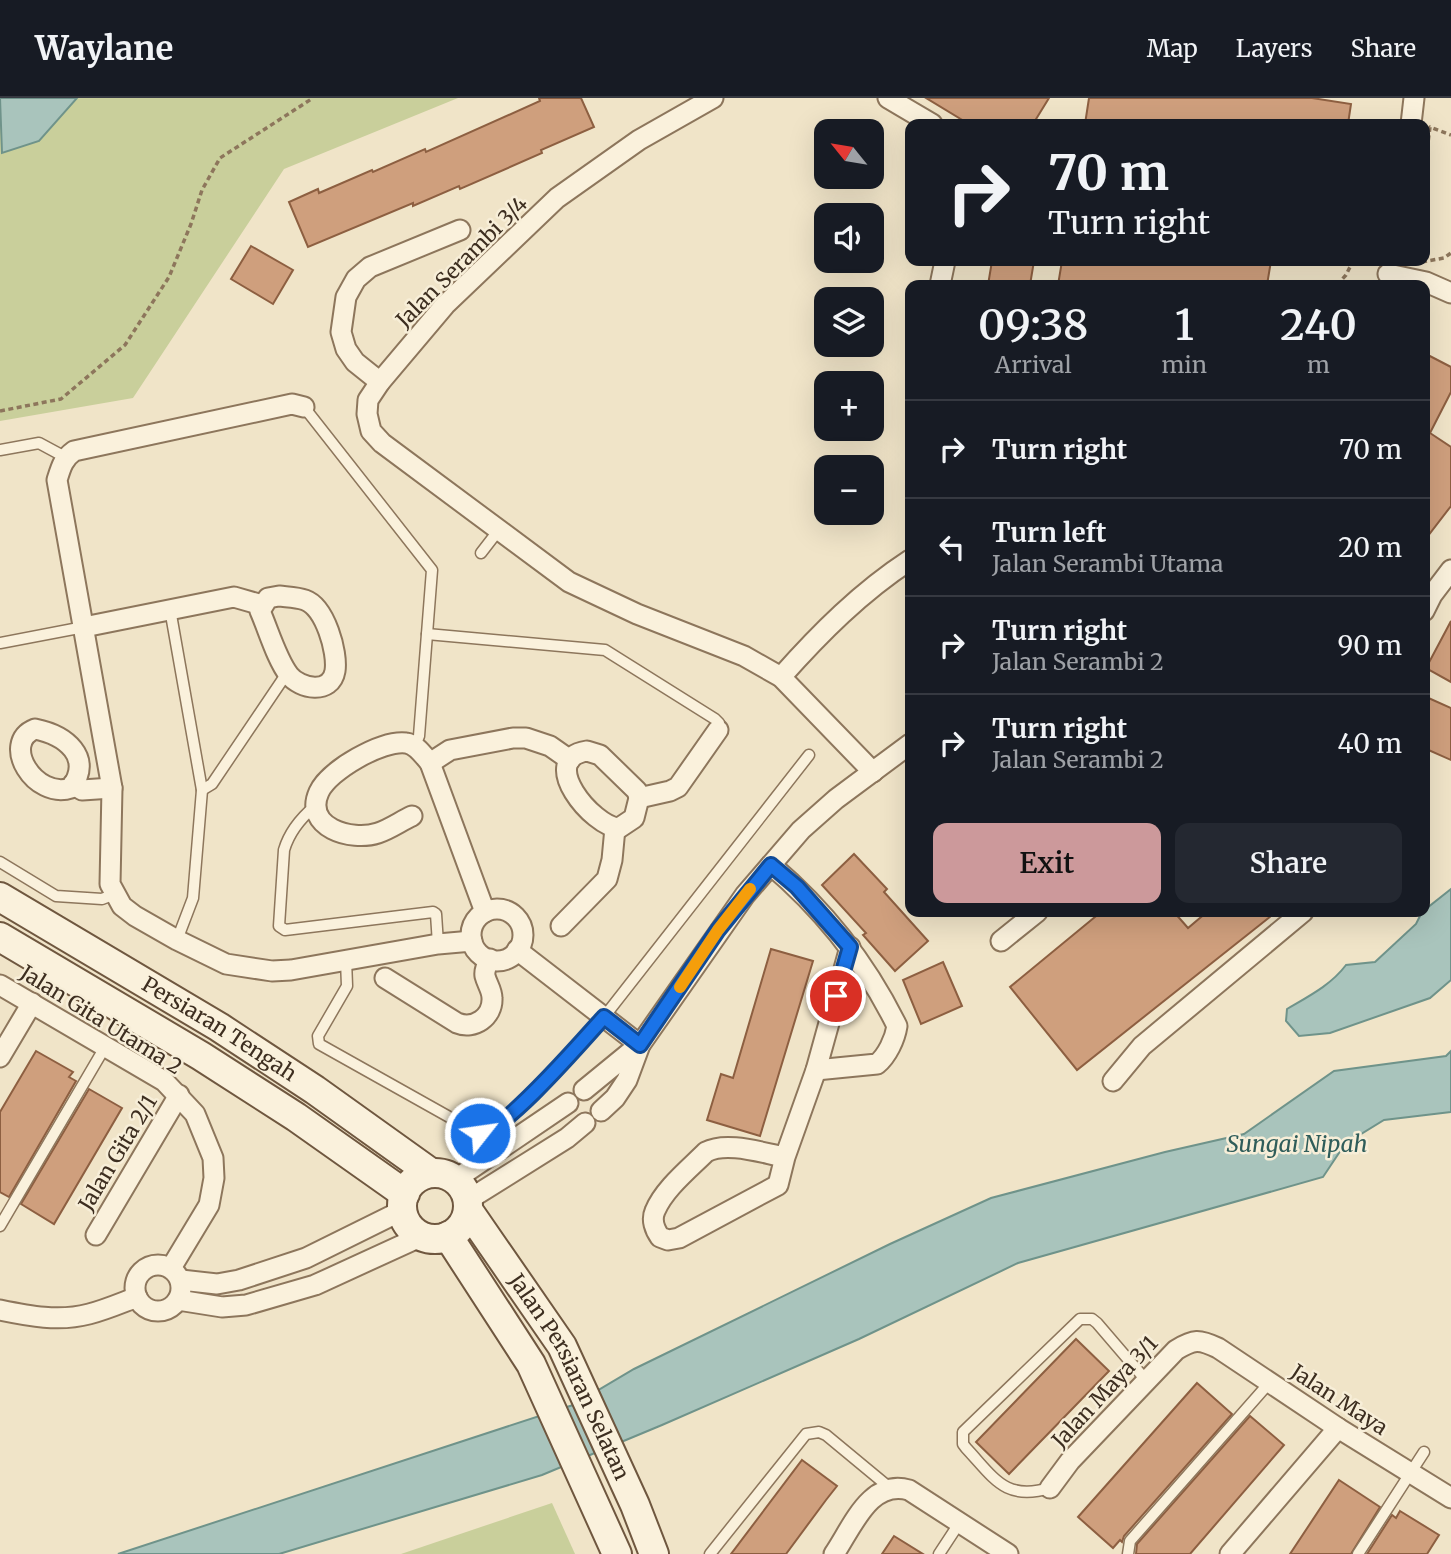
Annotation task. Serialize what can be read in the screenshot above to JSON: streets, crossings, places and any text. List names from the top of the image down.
{
  "streets": {
    "street": [
      "Jalan Serambi 3/4",
      "Jalan Gita Utama 2",
      "Persiaran Tengah",
      "Jalan Gita 2/1",
      "Jalan Persiaran Selatan",
      "Jalan Maya 3/1",
      "Jalan Maya"
    ]
  },
  "crossings": [
    ["Jalan Gita Utama 2", "Jalan Gita 2/1"],
    ["Persiaran Tengah", "Jalan Persiaran Selatan"],
    ["Jalan Maya 3/1", "Jalan Maya"]
  ],
  "water": ["Sungai Nipah"],
  "north": "top left",
  "page": {
    "header": "Waylane",
    "nav": ["Map", "Layers", "Share"],
    "map_buttons": ["+", "−"],
    "turn": ["70 m", "Turn right"],
    "eta": [
      "09:38",
      "Arrival",
      "1",
      "min",
      "240",
      "m"
    ],
    "list": [
      {
        "name": "Turn right",
        "value": "70 m"
      },
      {
        "name": "Turn left",
        "note": "Jalan Serambi Utama",
        "value": "20 m"
      },
      {
        "name": "Turn right",
        "note": "Jalan Serambi 2",
        "value": "90 m"
      },
      {
        "name": "Turn right",
        "note": "Jalan Serambi 2",
        "value": "40 m"
      }
    ],
    "buttons": ["Exit", "Share"]
  }
}
